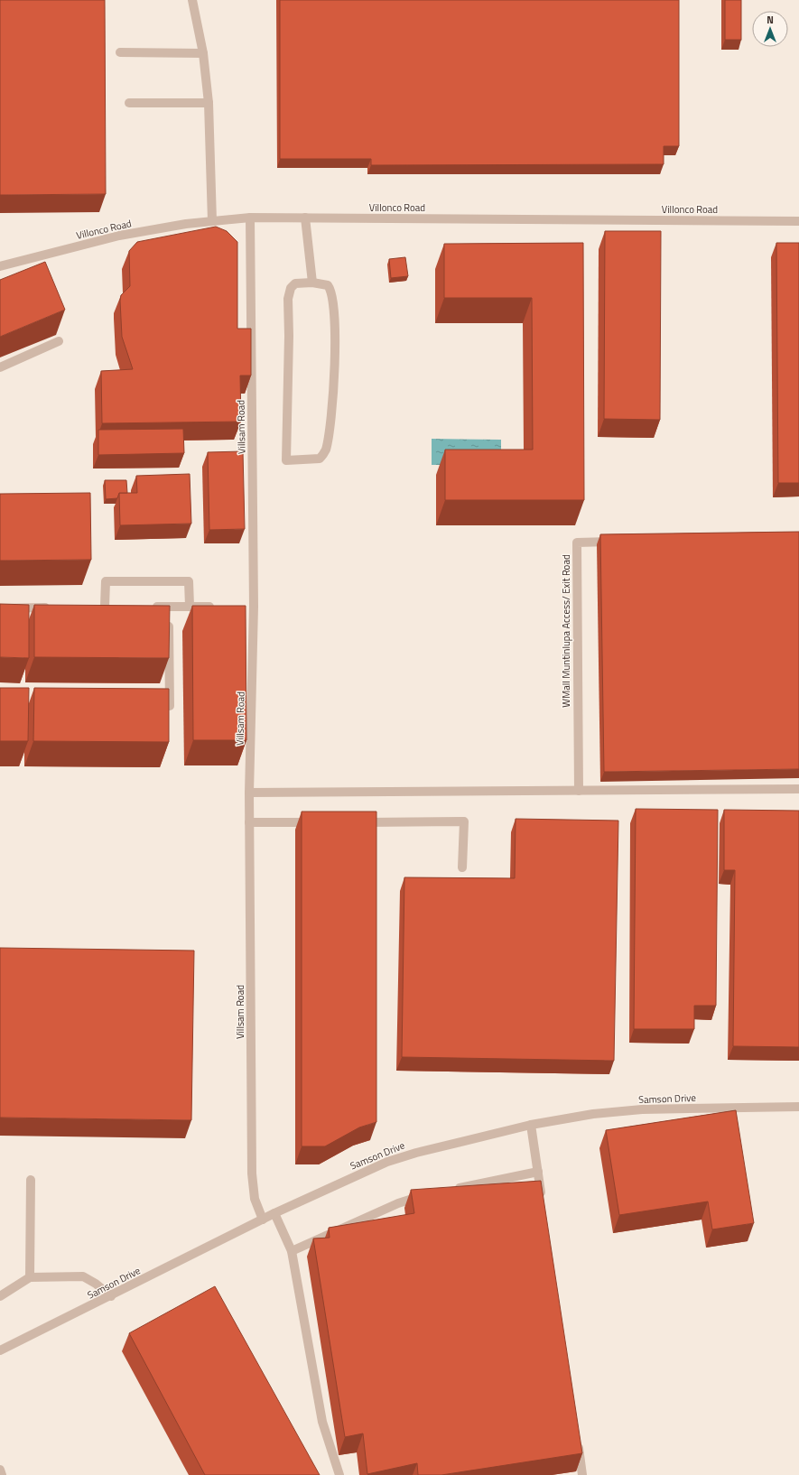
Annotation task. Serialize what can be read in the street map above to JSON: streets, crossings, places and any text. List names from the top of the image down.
{
  "streets": {
    "street": [
      "Villonco Road",
      "Villsam Road",
      "WMall Muntinlupa Access/ Exit Road",
      "Samson Drive"
    ]
  },
  "crossings": [
    ["Villonco Road", "Villsam Road"],
    ["Villsam Road", "Samson Drive"]
  ],
  "north": "top"
}
